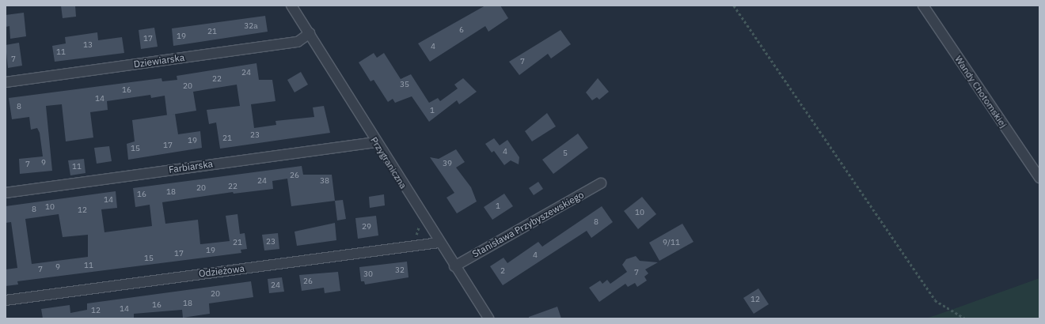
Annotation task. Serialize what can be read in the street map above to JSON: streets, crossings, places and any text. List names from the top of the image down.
{
  "streets": {
    "street": [
      "Dziewiarska",
      "Wandy Chotomskiej",
      "Przygraniczna",
      "Farbiarska",
      "Stanisława Przybyszewskiego",
      "Odzieżowa"
    ]
  },
  "crossings": [
    ["Dziewiarska", "Przygraniczna"],
    ["Przygraniczna", "Farbiarska"],
    ["Przygraniczna", "Stanisława Przybyszewskiego"],
    ["Przygraniczna", "Odzieżowa"]
  ],
  "house_numbers": [
    "32a",
    "6",
    "21",
    "19",
    "17",
    "13",
    "4",
    "11",
    "7",
    "7",
    "24",
    "22",
    "35",
    "20",
    "16",
    "14",
    "8",
    "1",
    "23",
    "21",
    "19",
    "17",
    "15",
    "4",
    "5",
    "9",
    "39",
    "7",
    "11",
    "26",
    "24",
    "38",
    "22",
    "20",
    "18",
    "16",
    "14",
    "1",
    "10",
    "8",
    "12",
    "10",
    "8",
    "29",
    "23",
    "21",
    "9/11",
    "19",
    "17",
    "4",
    "15",
    "11",
    "9",
    "7",
    "32",
    "2",
    "7",
    "30",
    "26",
    "24",
    "20",
    "12",
    "18",
    "16",
    "14",
    "12"
  ]
}
